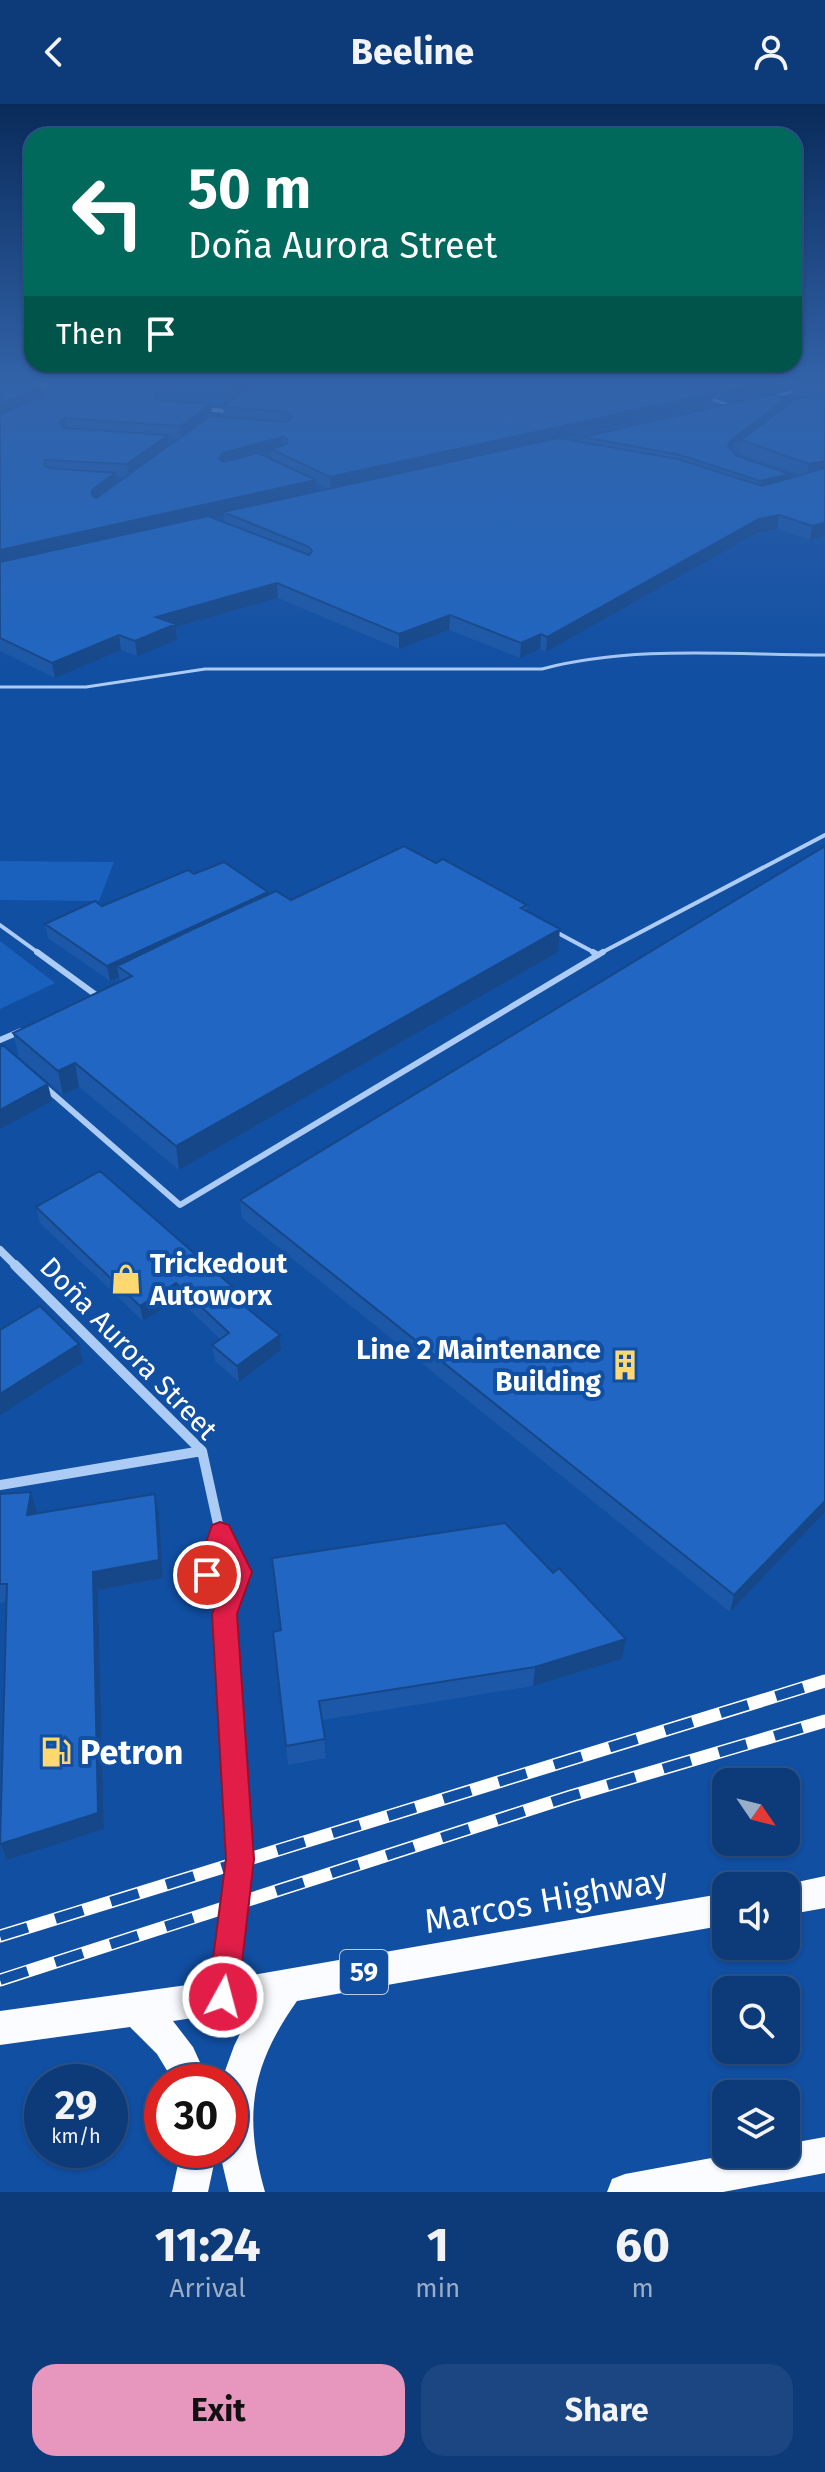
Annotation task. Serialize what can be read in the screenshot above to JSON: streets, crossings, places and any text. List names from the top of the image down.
{
  "streets": {
    "main road": ["Marcos Highway", "59"],
    "street": ["Doña Aurora Street"]
  },
  "crossings": [
    ["Doña Aurora Street", "Marcos Highway"]
  ],
  "places": {
    "shop": ["Trickedout Autoworx"],
    "building": ["Line 2 Maintenance Building"],
    "fuel station": ["Petron"]
  },
  "north": "bottom right",
  "page": {
    "header": "Beeline",
    "turn": ["50 m", "Doña Aurora Street"],
    "then": "Then",
    "speed": "29 km/h",
    "limit": "30",
    "eta": [
      "11:24",
      "Arrival",
      "1",
      "min",
      "60",
      "m"
    ],
    "buttons": ["Exit", "Share"]
  }
}
